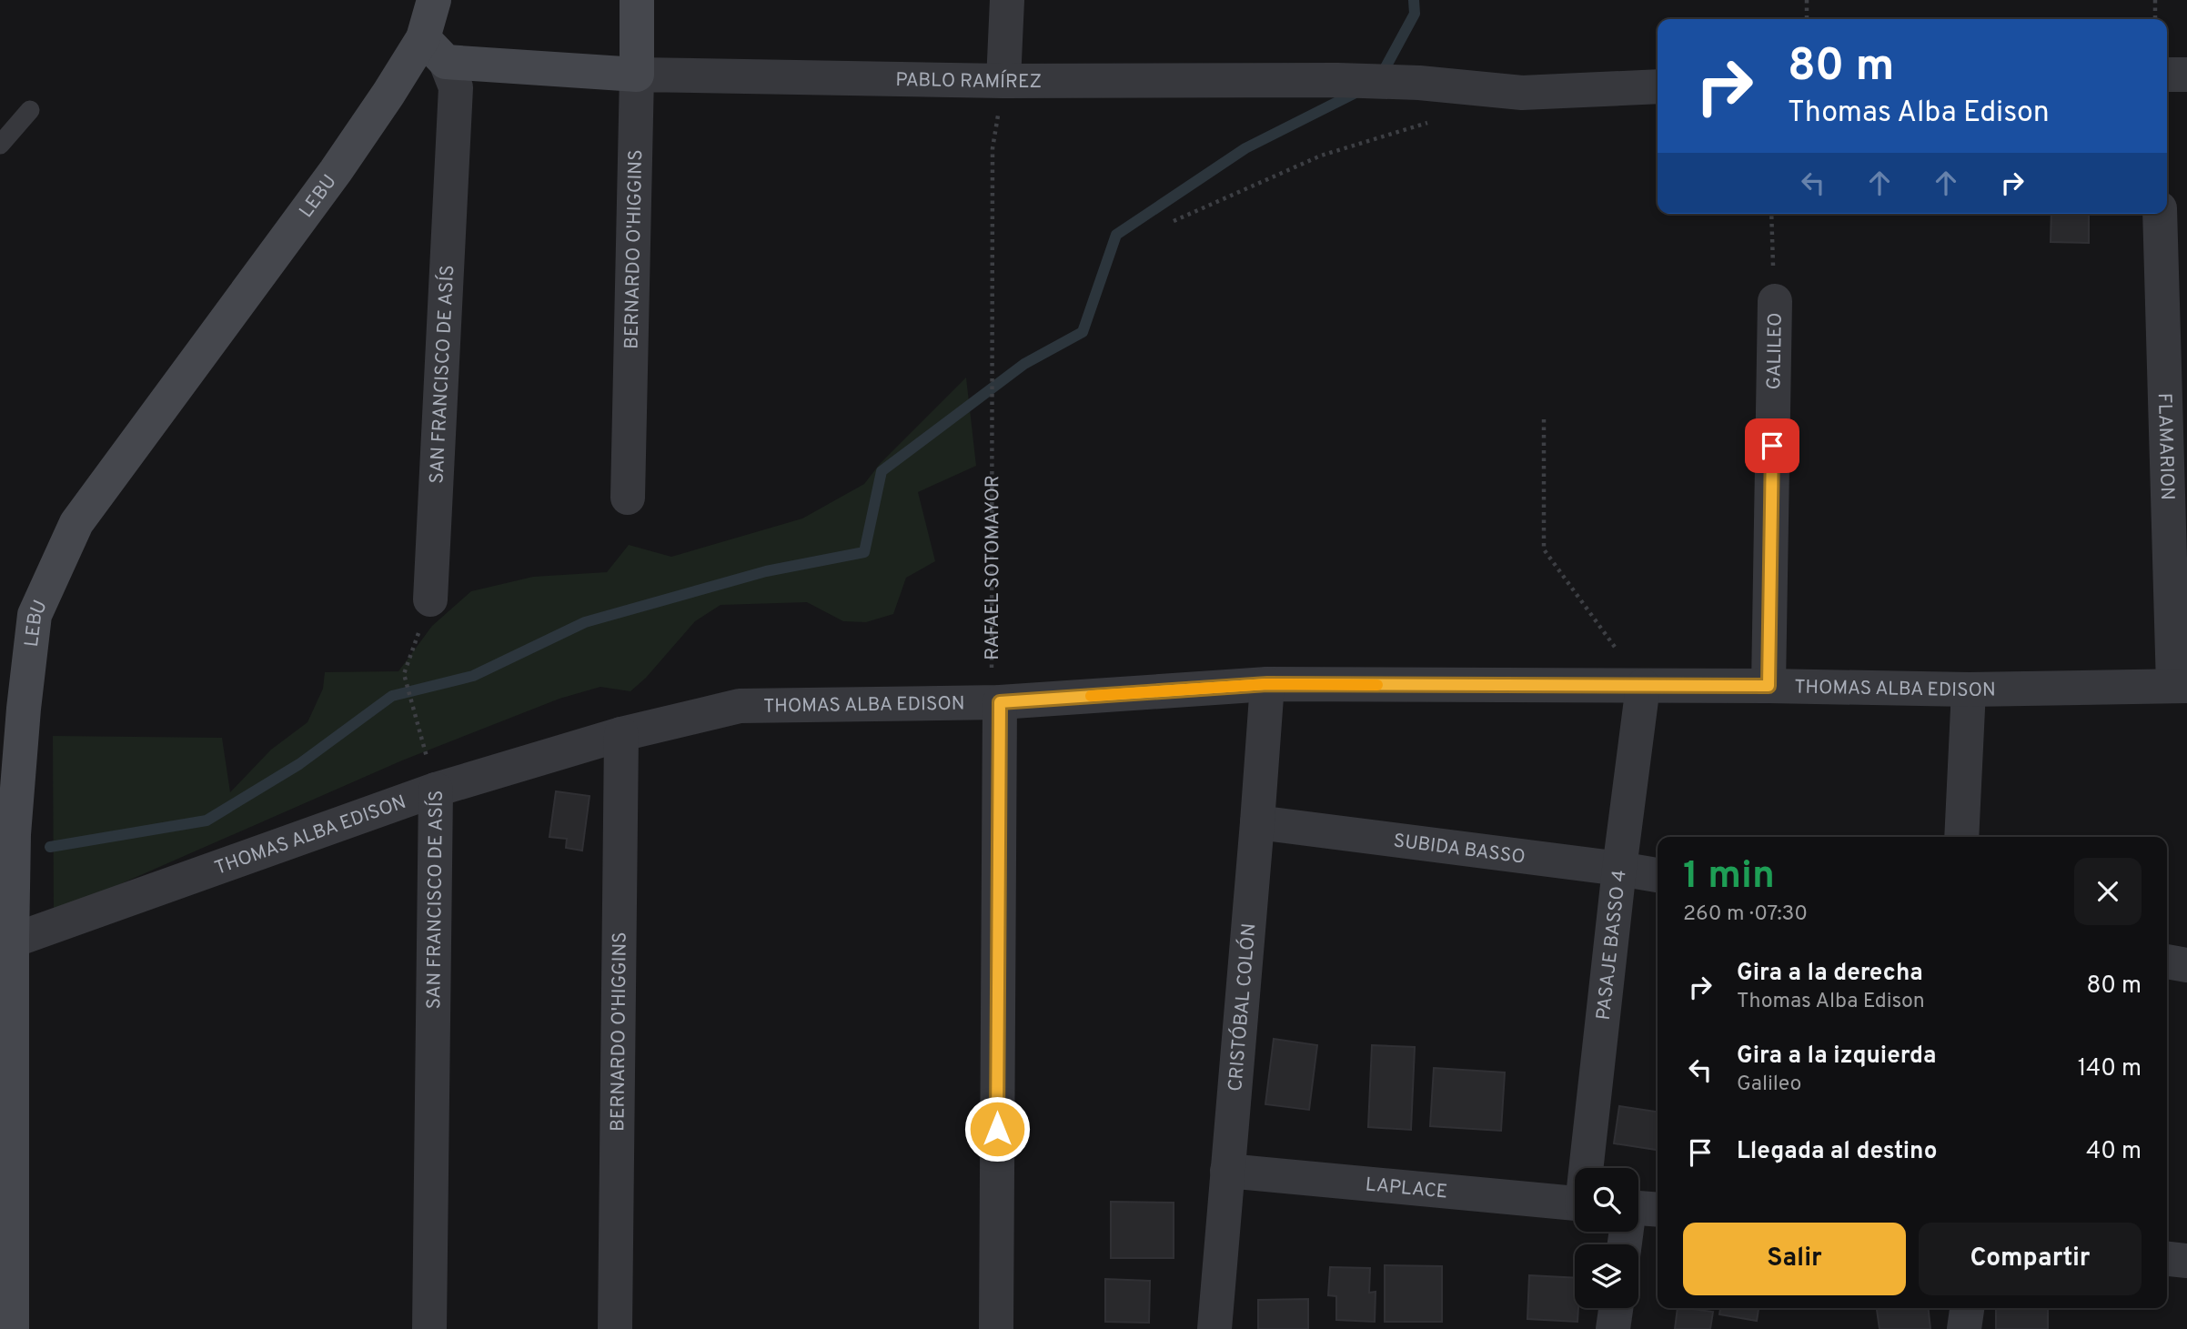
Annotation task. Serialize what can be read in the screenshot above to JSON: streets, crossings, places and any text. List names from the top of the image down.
{
  "streets": {
    "main road": ["PABLO RAMÍREZ", "LEBU", "BERNARDO O'HIGGINS"],
    "street": [
      "GALILEO",
      "SAN FRANCISCO DE ASÍS",
      "FLAMARION",
      "THOMAS ALBA EDISON",
      "SUBIDA BASSO",
      "PASAJE BASSO 4",
      "CRISTÓBAL COLÓN",
      "LAPLACE"
    ],
    "path": ["RAFAEL SOTOMAYOR"]
  },
  "crossings": [
    ["PABLO RAMÍREZ", "LEBU"],
    ["PABLO RAMÍREZ", "BERNARDO O'HIGGINS"],
    ["PABLO RAMÍREZ", "SAN FRANCISCO DE ASÍS"],
    ["LEBU", "SAN FRANCISCO DE ASÍS"],
    ["LEBU", "THOMAS ALBA EDISON"],
    ["BERNARDO O'HIGGINS", "THOMAS ALBA EDISON"],
    ["GALILEO", "THOMAS ALBA EDISON"],
    ["SAN FRANCISCO DE ASÍS", "THOMAS ALBA EDISON"],
    ["FLAMARION", "THOMAS ALBA EDISON"],
    ["RAFAEL SOTOMAYOR", "THOMAS ALBA EDISON"],
    ["THOMAS ALBA EDISON", "PASAJE BASSO 4"],
    ["THOMAS ALBA EDISON", "CRISTÓBAL COLÓN"],
    ["SUBIDA BASSO", "PASAJE BASSO 4"],
    ["SUBIDA BASSO", "CRISTÓBAL COLÓN"],
    ["CRISTÓBAL COLÓN", "LAPLACE"]
  ],
  "page": {
    "turn": ["80 m", "Thomas Alba Edison"],
    "heading": ["1 min", "260 m · 07:30"],
    "list": [
      {
        "name": "Gira a la derecha",
        "note": "Thomas Alba Edison",
        "value": "80 m"
      },
      {
        "name": "Gira a la izquierda",
        "note": "Galileo",
        "value": "140 m"
      },
      {
        "name": "Llegada al destino",
        "value": "40 m"
      }
    ],
    "buttons": ["Salir", "Compartir"]
  }
}
